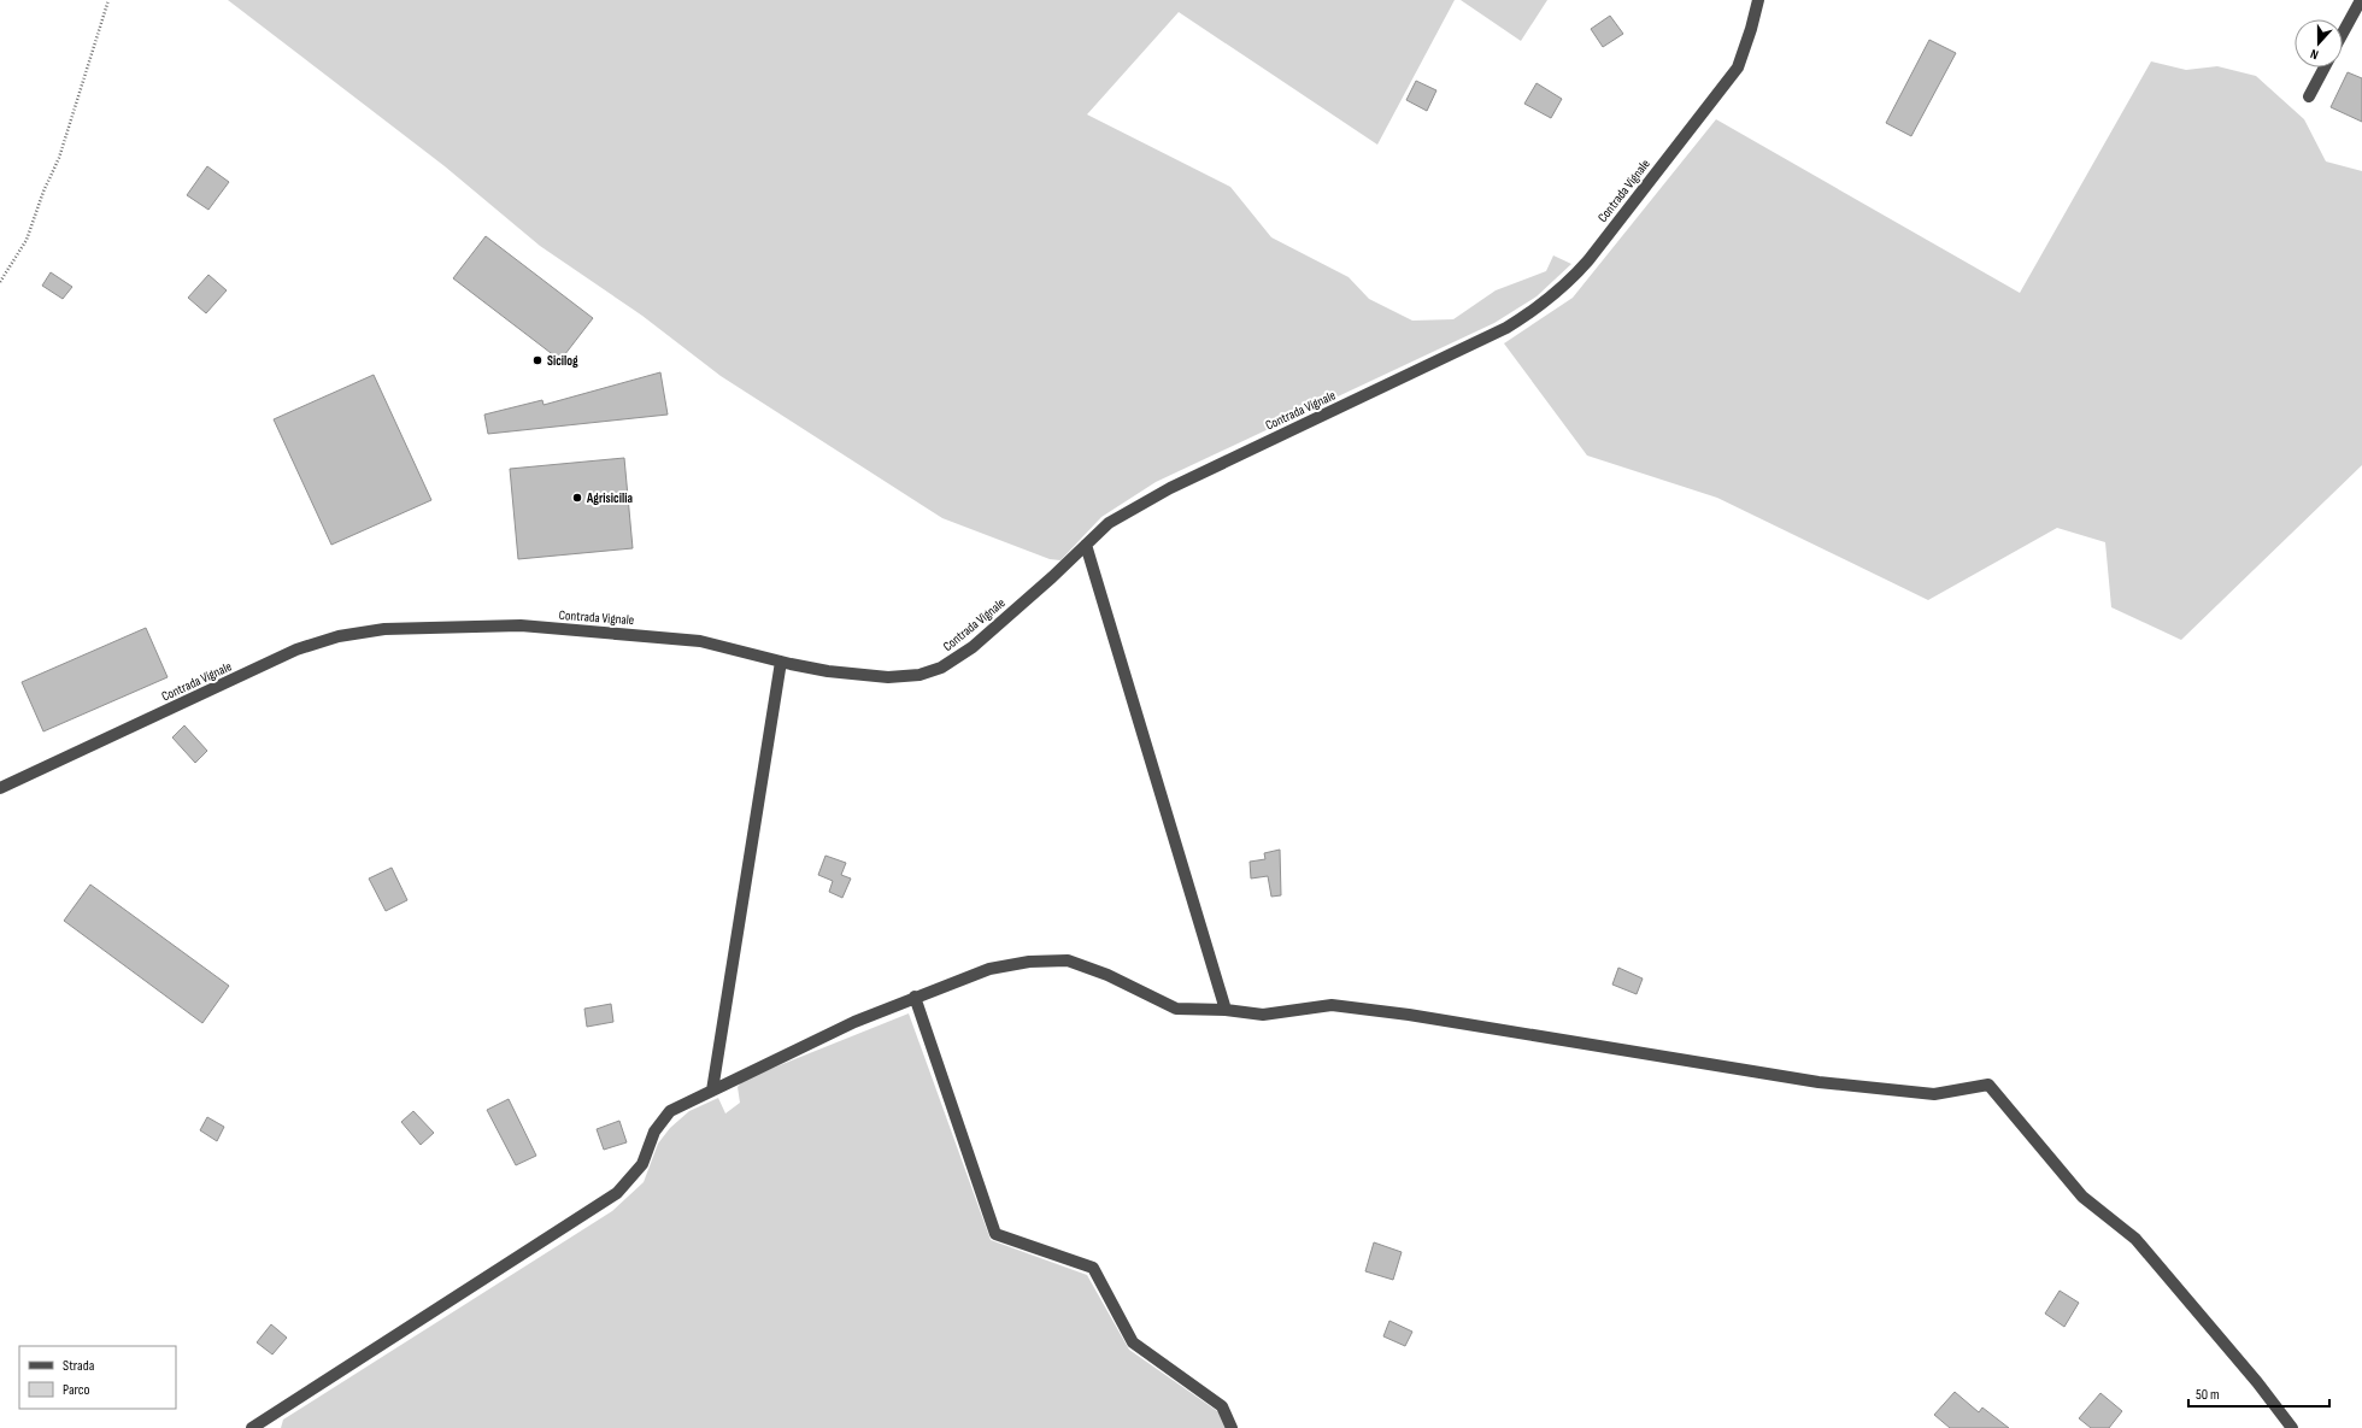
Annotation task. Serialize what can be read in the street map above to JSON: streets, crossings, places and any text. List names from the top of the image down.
{
  "streets": {
    "street": ["Contrada Vignale"]
  },
  "places": ["Sicilog", "Agrisicilia"],
  "legend": ["Strada", "Parco"],
  "scale_bar": "50 m",
  "north": "bottom"
}
